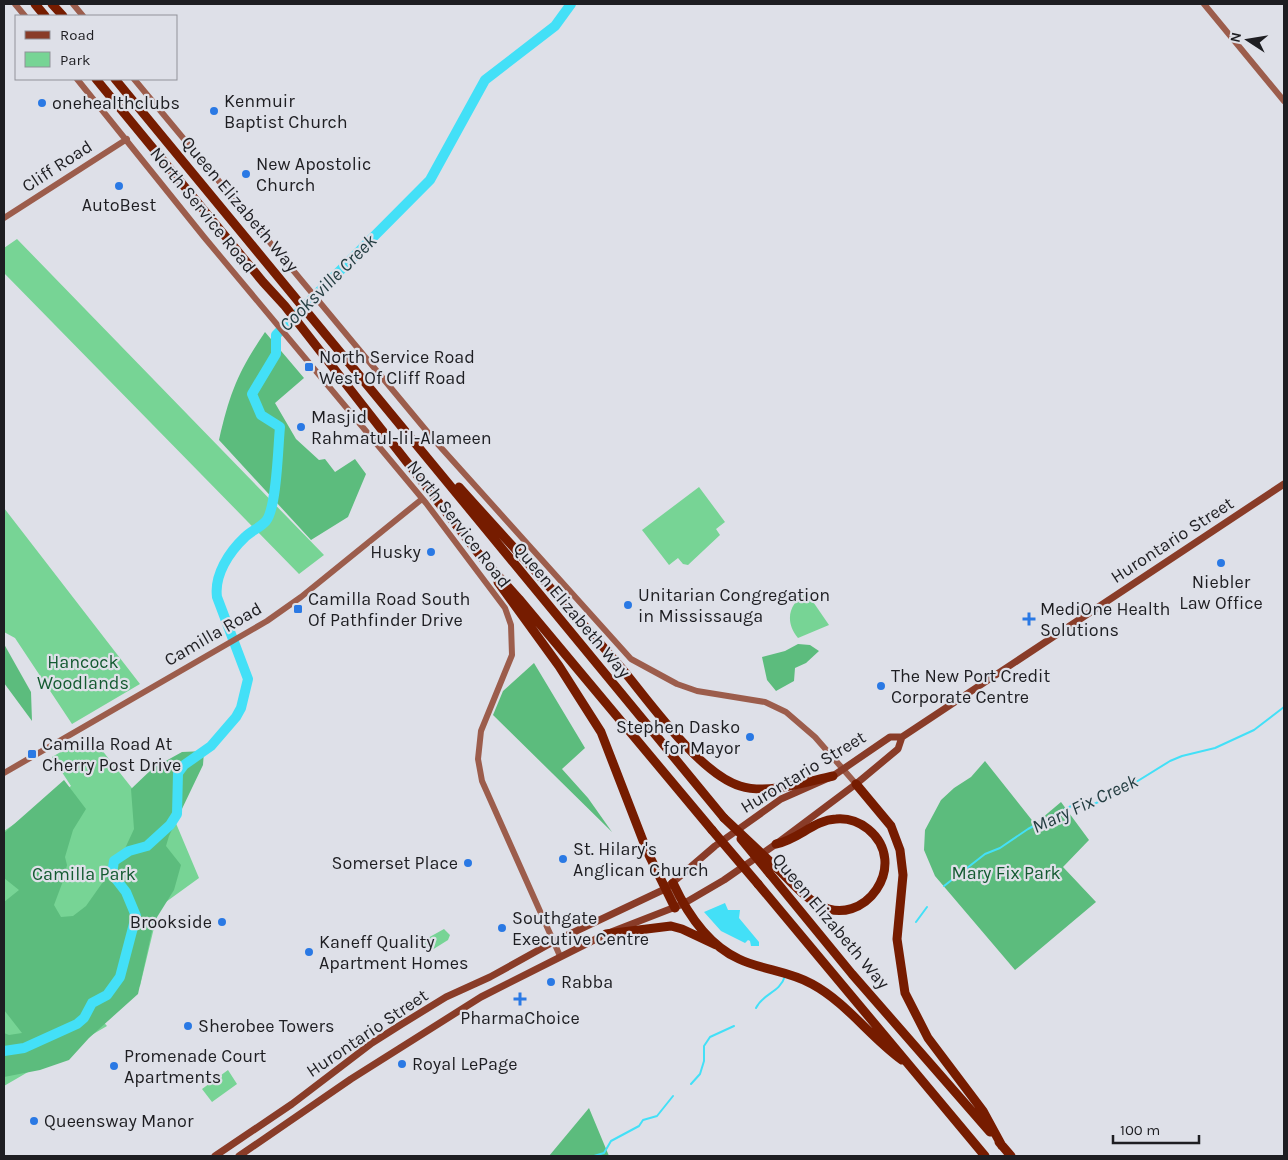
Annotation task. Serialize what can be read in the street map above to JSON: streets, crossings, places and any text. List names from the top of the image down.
{
  "streets": {
    "highway": ["Queen Elizabeth Way"],
    "main road": ["Hurontario Street"],
    "street": ["Cliff Road", "North Service Road", "Camilla Road"]
  },
  "crossings": [
    ["Cliff Road", "North Service Road"],
    ["North Service Road", "Hurontario Street"],
    ["North Service Road", "Camilla Road"]
  ],
  "water": ["Cooksville Creek", "Mary Fix Creek"],
  "parks": ["Hancock Woodlands", "Mary Fix Park", "Camilla Park"],
  "places": {
    "other": [
      "onehealthclubs",
      "Kenmuir Baptist Church",
      "New Apostolic Church",
      "AutoBest",
      "Masjid Rahmatul-lil-Alameen",
      "Husky",
      "Niebler Law Office",
      "Unitarian Congregation in Mississauga",
      "The New Port Credit Corporate Centre",
      "Stephen Dasko for Mayor",
      "St. Hilary's Anglican Church",
      "Somerset Place",
      "Brookside",
      "Southgate Executive Centre",
      "Kaneff Quality Apartment Homes",
      "Rabba",
      "Sherobee Towers",
      "Royal LePage",
      "Promenade Court Apartments",
      "Queensway Manor"
    ],
    "transit": ["North Service Road West Of Cliff Road", "Camilla Road South Of Pathfinder Drive", "Camilla Road At Cherry Post Drive"],
    "health": ["MediOne Health Solutions", "PharmaChoice"]
  },
  "legend": ["Road", "Park"],
  "scale_bar": "100 m",
  "north": "left"
}
